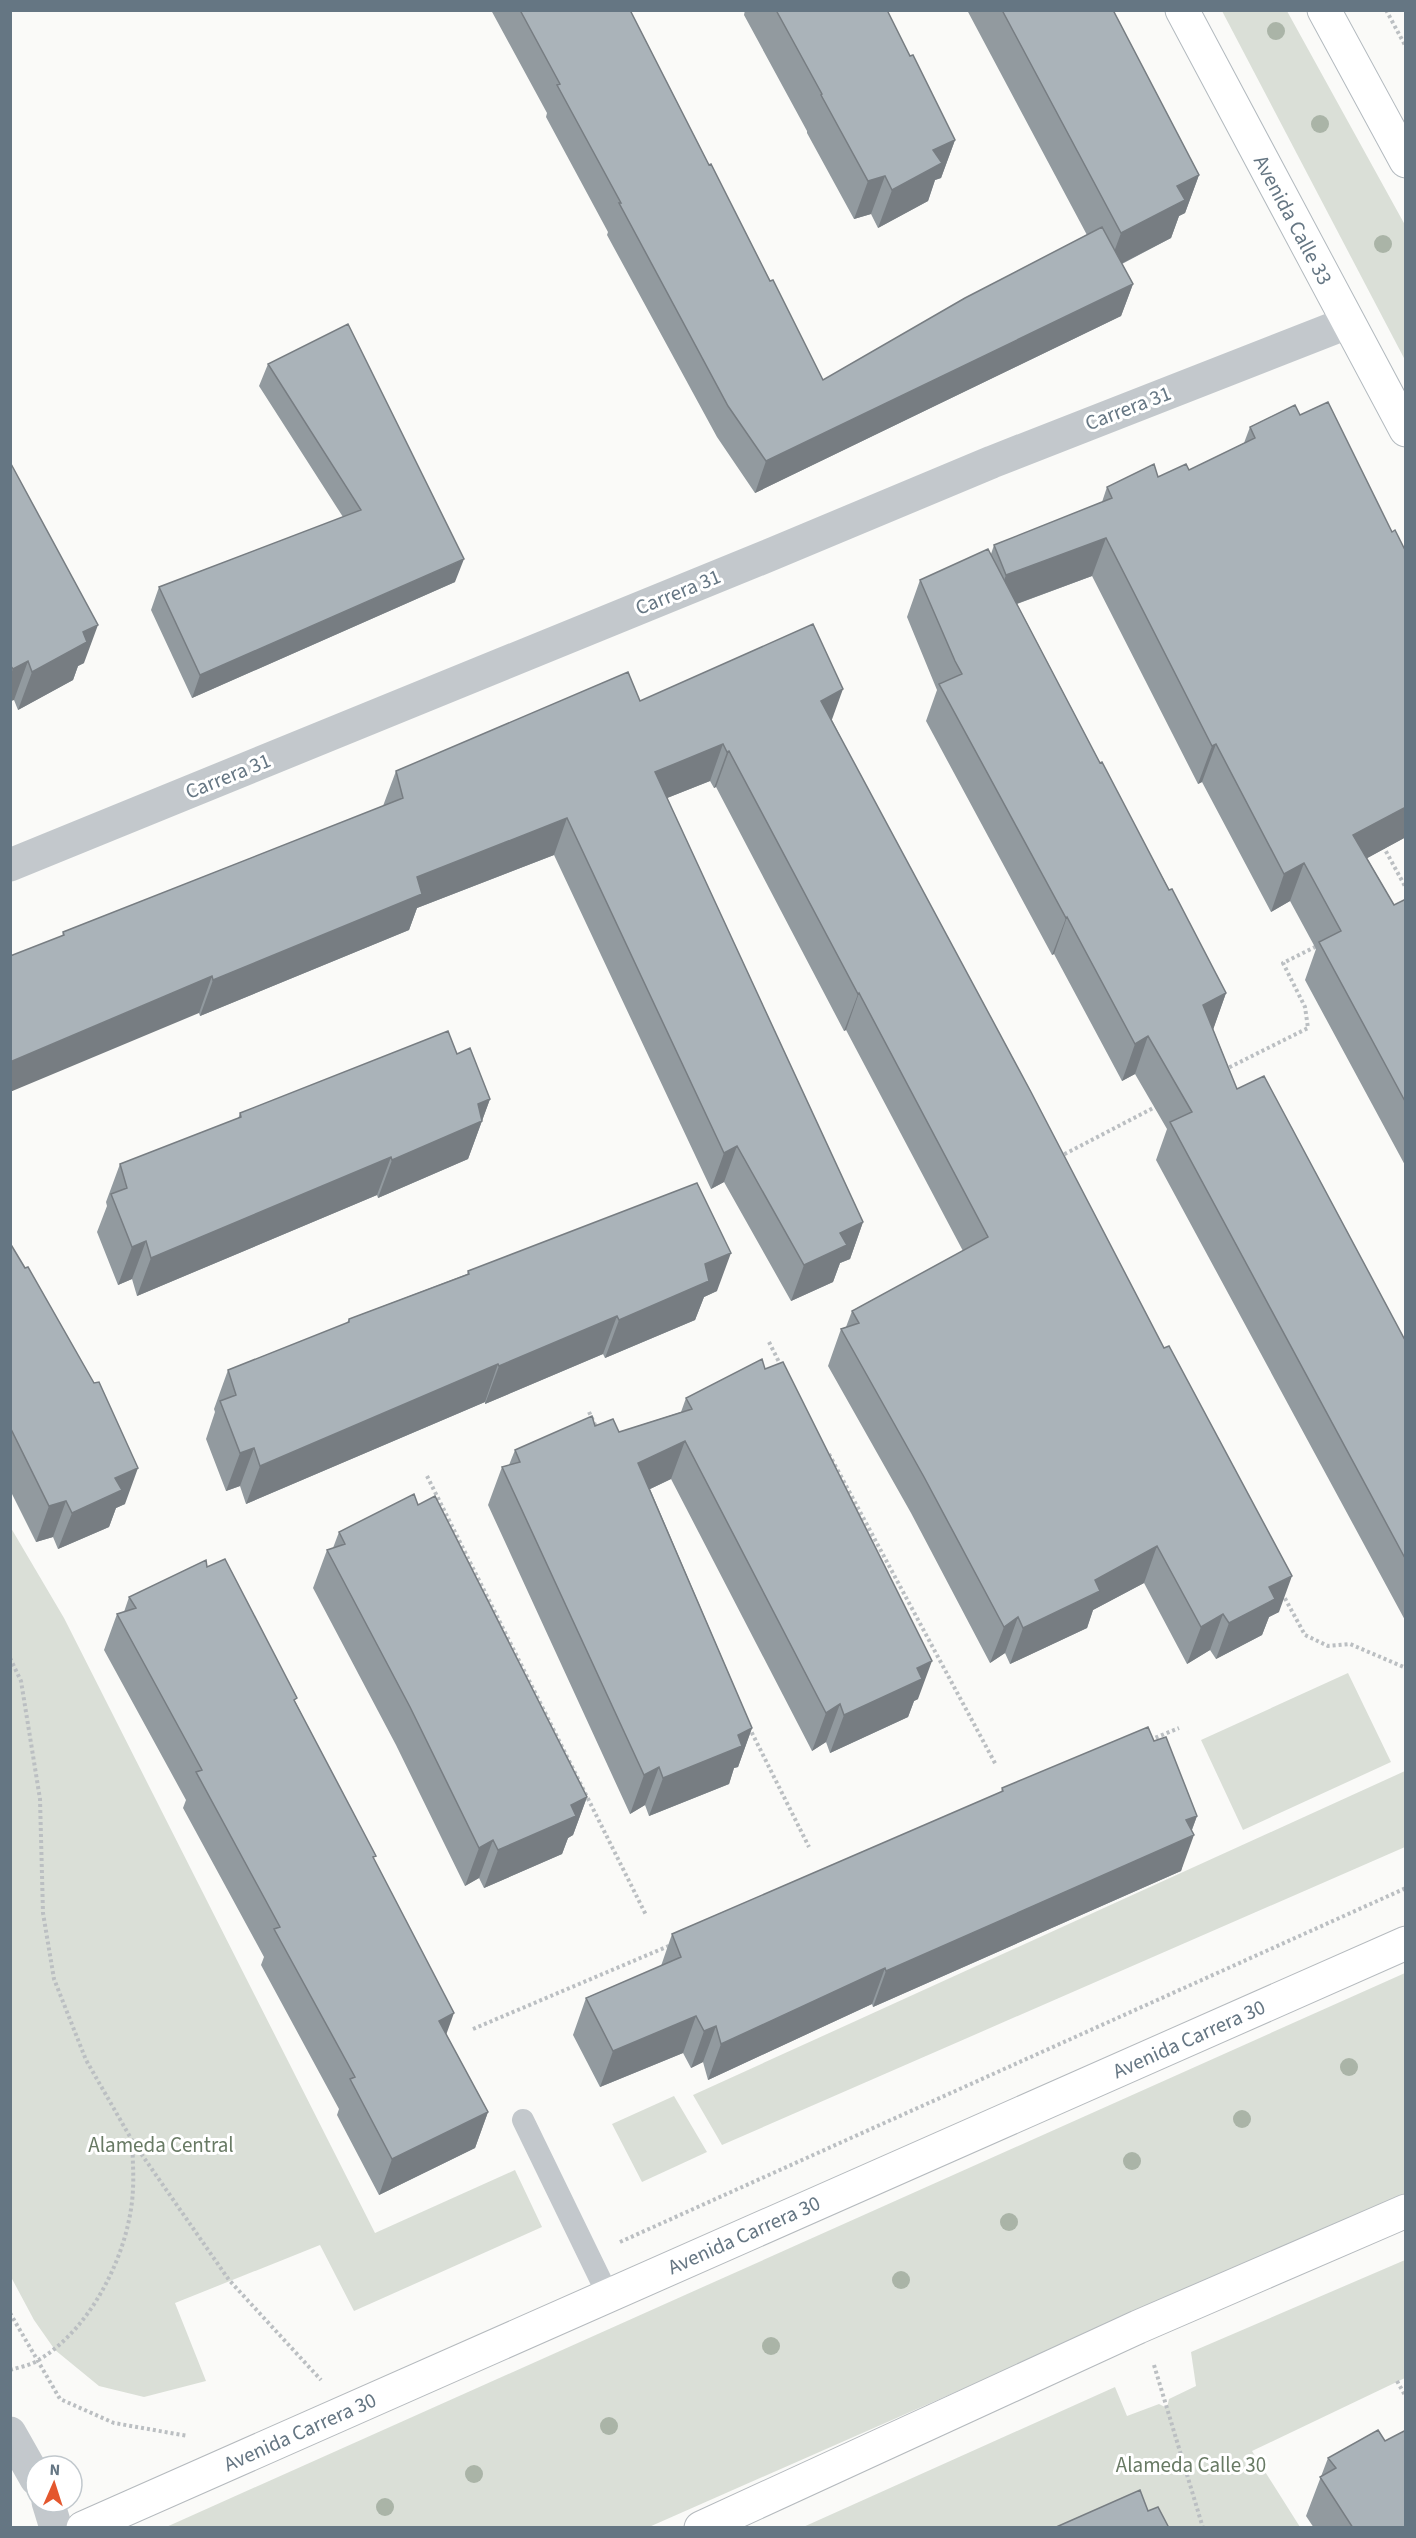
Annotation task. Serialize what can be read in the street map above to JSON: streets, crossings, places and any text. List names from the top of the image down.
{
  "streets": {
    "main road": ["Avenida Calle 33", "Avenida Carrera 30"],
    "street": ["Carrera 31"]
  },
  "crossings": [
    ["Avenida Calle 33", "Carrera 31"]
  ],
  "parks": ["Alameda Central", "Alameda Calle 30"],
  "north": "top"
}
